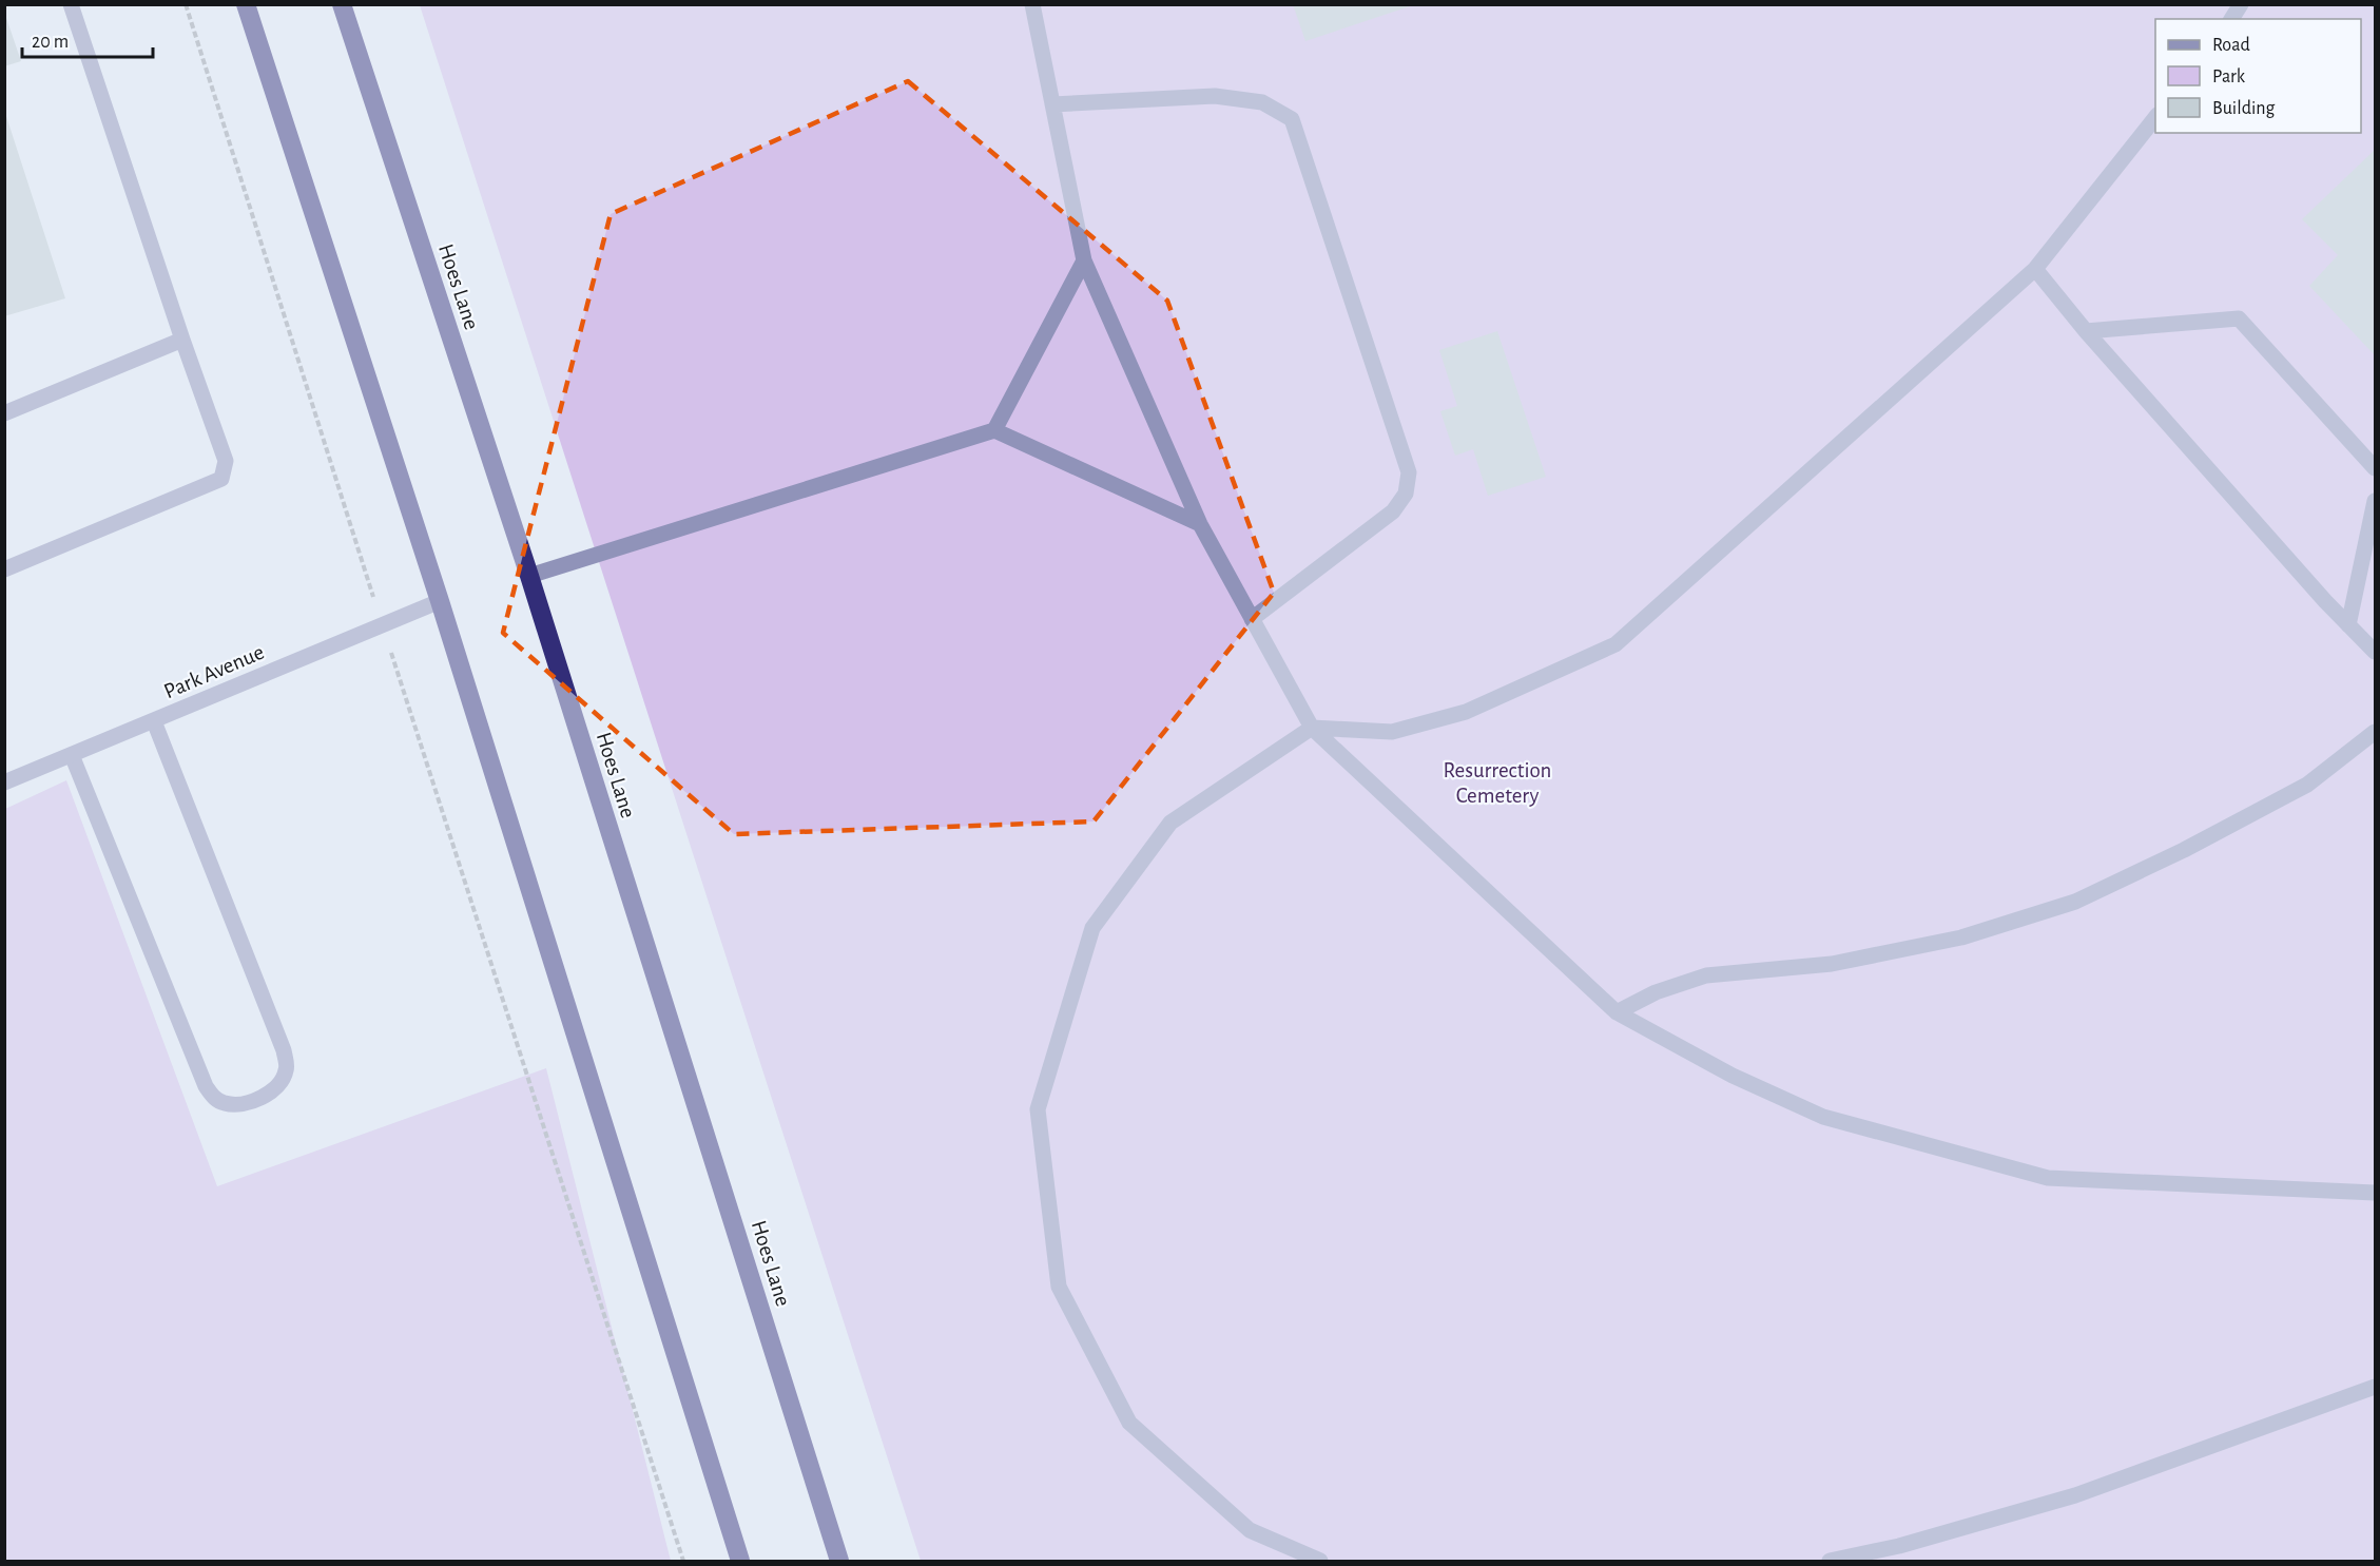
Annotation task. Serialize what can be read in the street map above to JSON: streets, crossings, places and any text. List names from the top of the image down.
{
  "streets": {
    "highway": ["Hoes Lane"],
    "street": ["Park Avenue"]
  },
  "parks": ["Resurrection Cemetery"],
  "legend": ["Road", "Park", "Building"],
  "scale_bar": "20 m"
}
